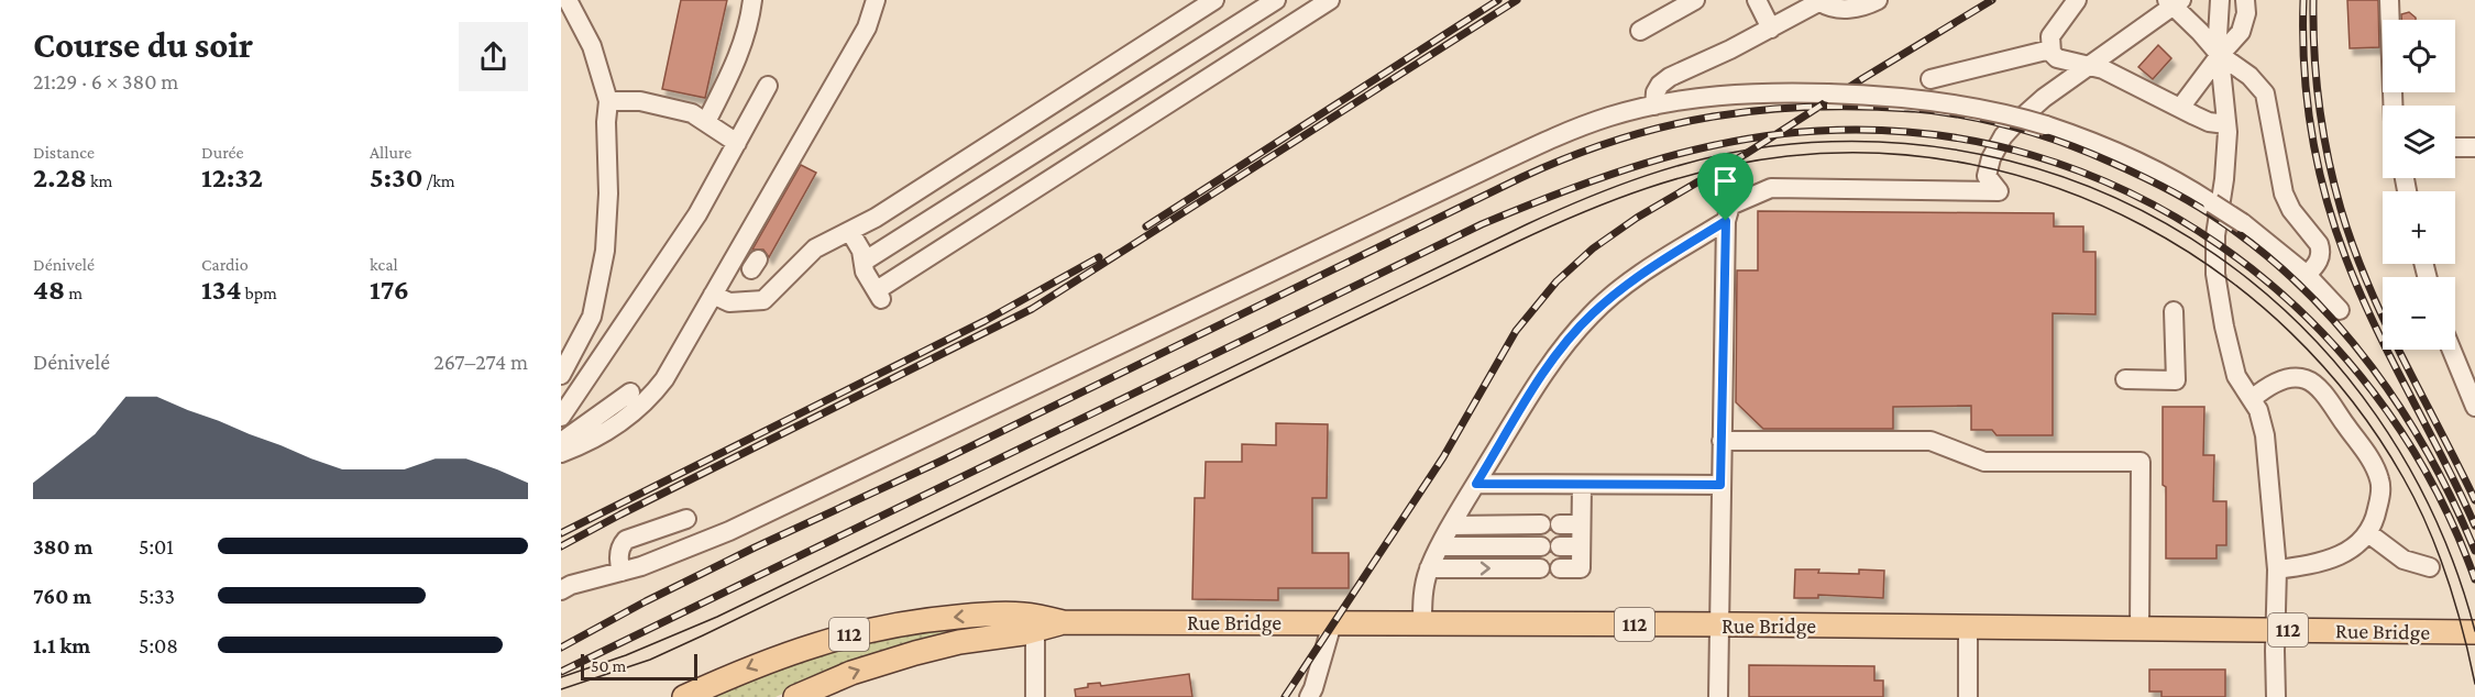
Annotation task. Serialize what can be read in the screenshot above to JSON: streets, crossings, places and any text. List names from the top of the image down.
{
  "streets": {
    "main road": ["Rue Bridge", "112"]
  },
  "scale_bar": "50 m",
  "page": {
    "heading": ["Course du soir", "21:29 · 6 × 380 m"],
    "map_buttons": ["+", "−"],
    "stats": [
      ["Distance", "2.28 km"],
      ["Durée", "12:32"],
      ["Allure", "5:30 /km"],
      ["Dénivelé", "48 m"],
      ["Cardio", "134 bpm"],
      ["kcal", "176"]
    ],
    "chart": ["Dénivelé", "267–274 m"],
    "list": [
      {
        "name": "380 m",
        "note": "5:01"
      },
      {
        "name": "760 m",
        "note": "5:33"
      },
      {
        "name": "1.1 km",
        "note": "5:08"
      }
    ],
    "scale": "50 m"
  }
}
